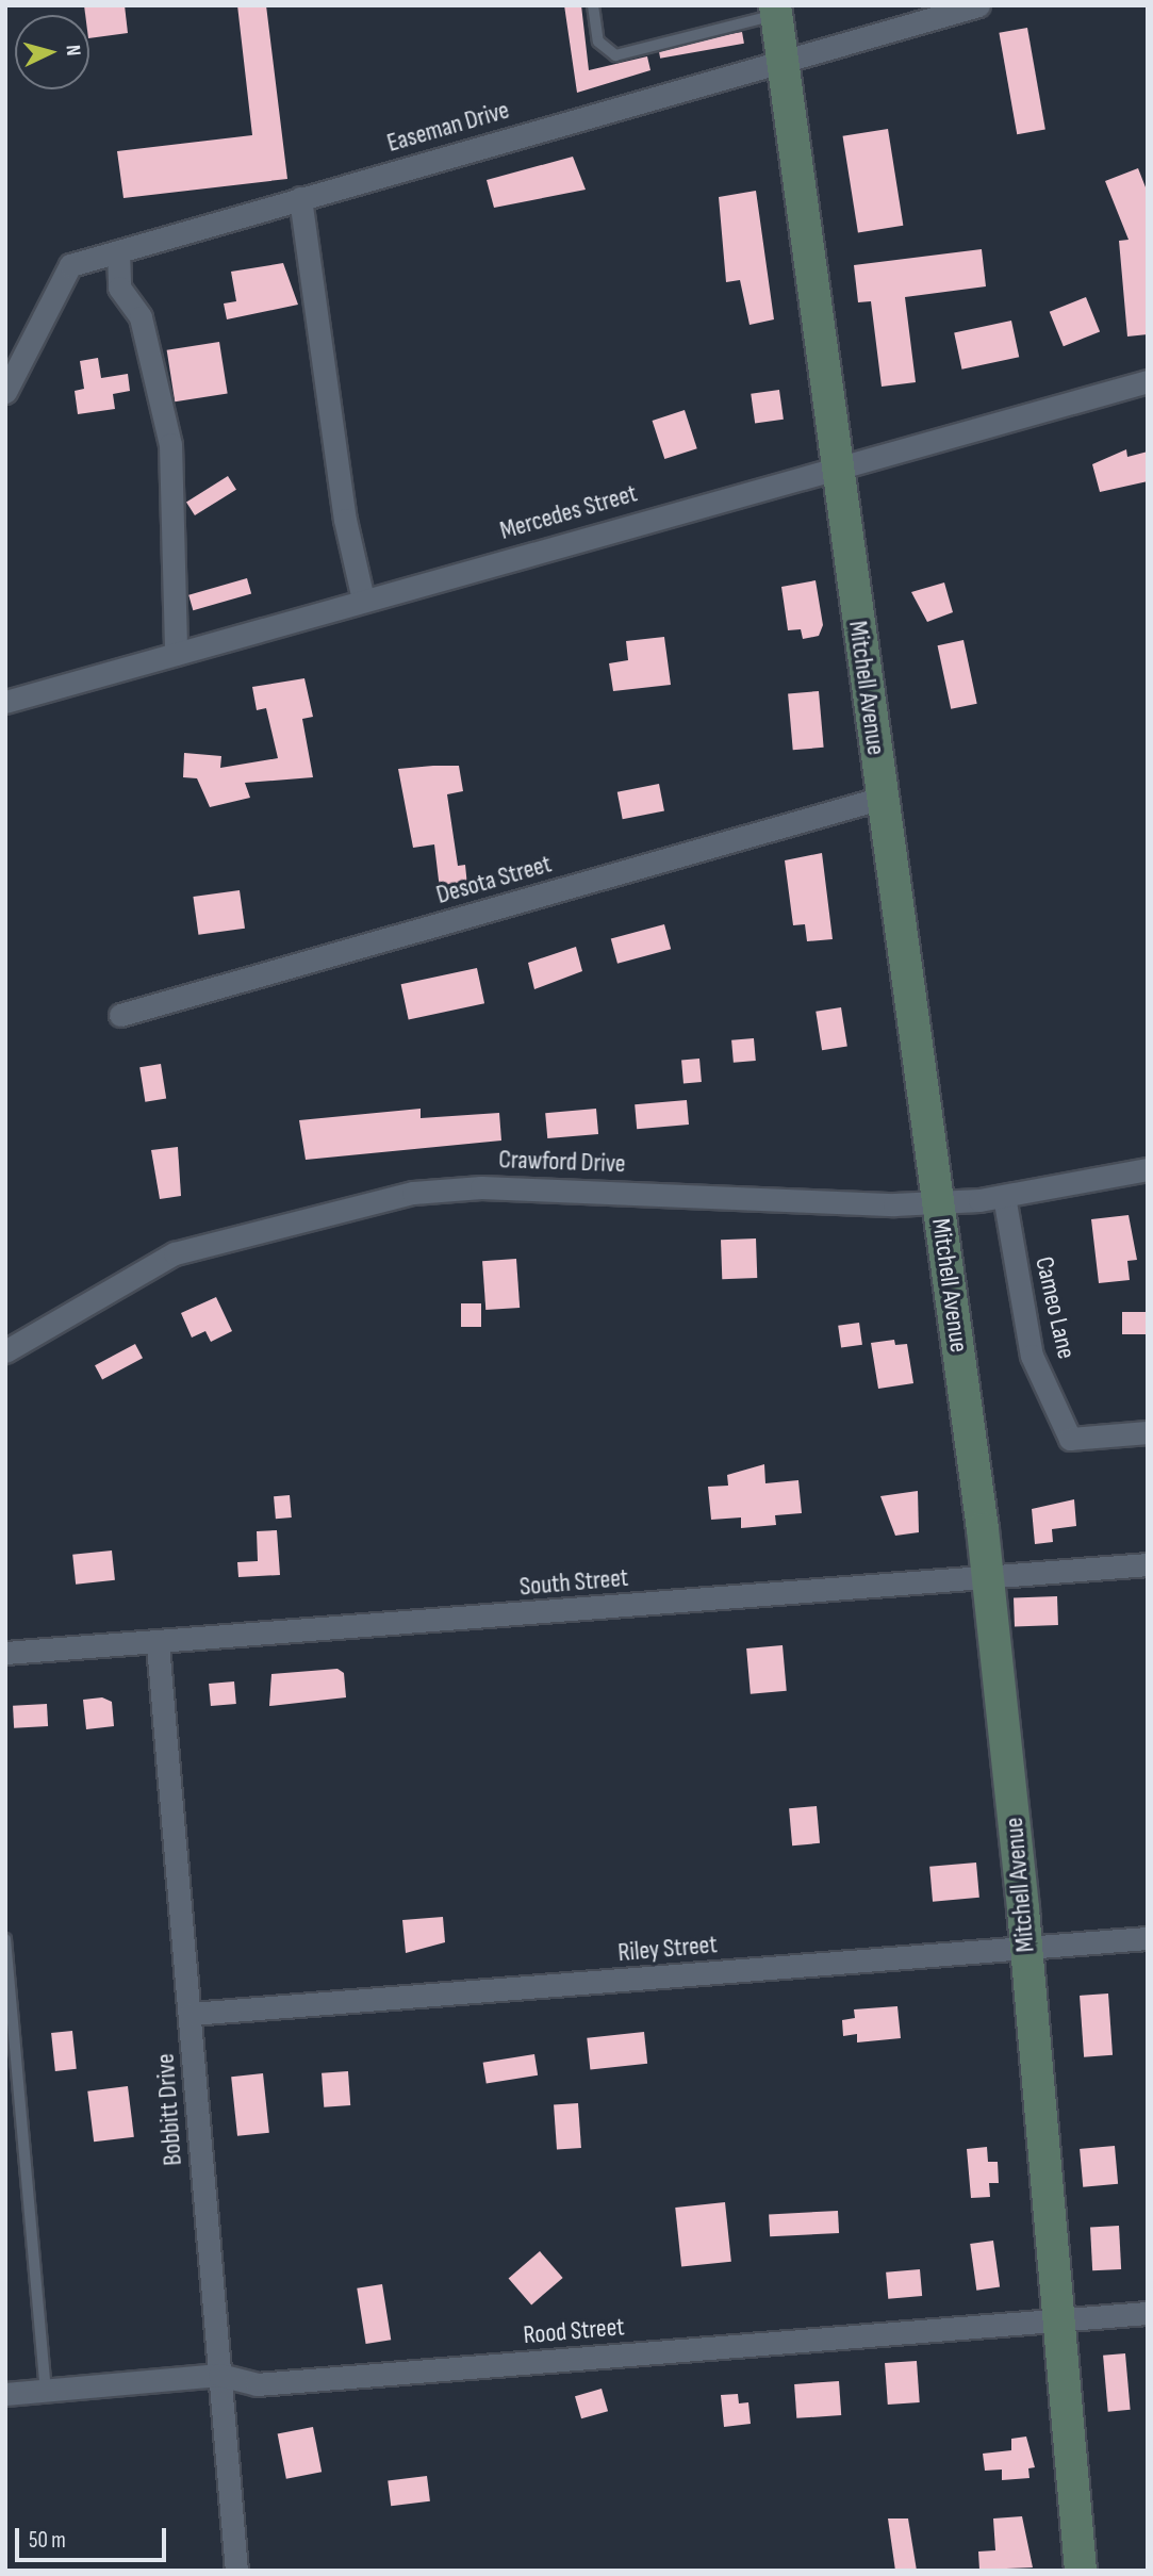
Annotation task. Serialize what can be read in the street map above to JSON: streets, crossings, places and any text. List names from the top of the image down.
{
  "streets": {
    "street": [
      "Easeman Drive",
      "Mercedes Street",
      "Mitchell Avenue",
      "Desota Street",
      "Crawford Drive",
      "Cameo Lane",
      "South Street",
      "Riley Street",
      "Bobbitt Drive",
      "Rood Street"
    ]
  },
  "crossings": [
    ["Easeman Drive", "Mitchell Avenue"],
    ["Mercedes Street", "Mitchell Avenue"],
    ["Mitchell Avenue", "Desota Street"],
    ["Mitchell Avenue", "Crawford Drive"],
    ["Mitchell Avenue", "South Street"],
    ["Mitchell Avenue", "Riley Street"],
    ["Mitchell Avenue", "Rood Street"],
    ["Crawford Drive", "Cameo Lane"],
    ["South Street", "Bobbitt Drive"],
    ["Riley Street", "Bobbitt Drive"],
    ["Bobbitt Drive", "Rood Street"]
  ],
  "scale_bar": "50 m",
  "north": "right"
}
